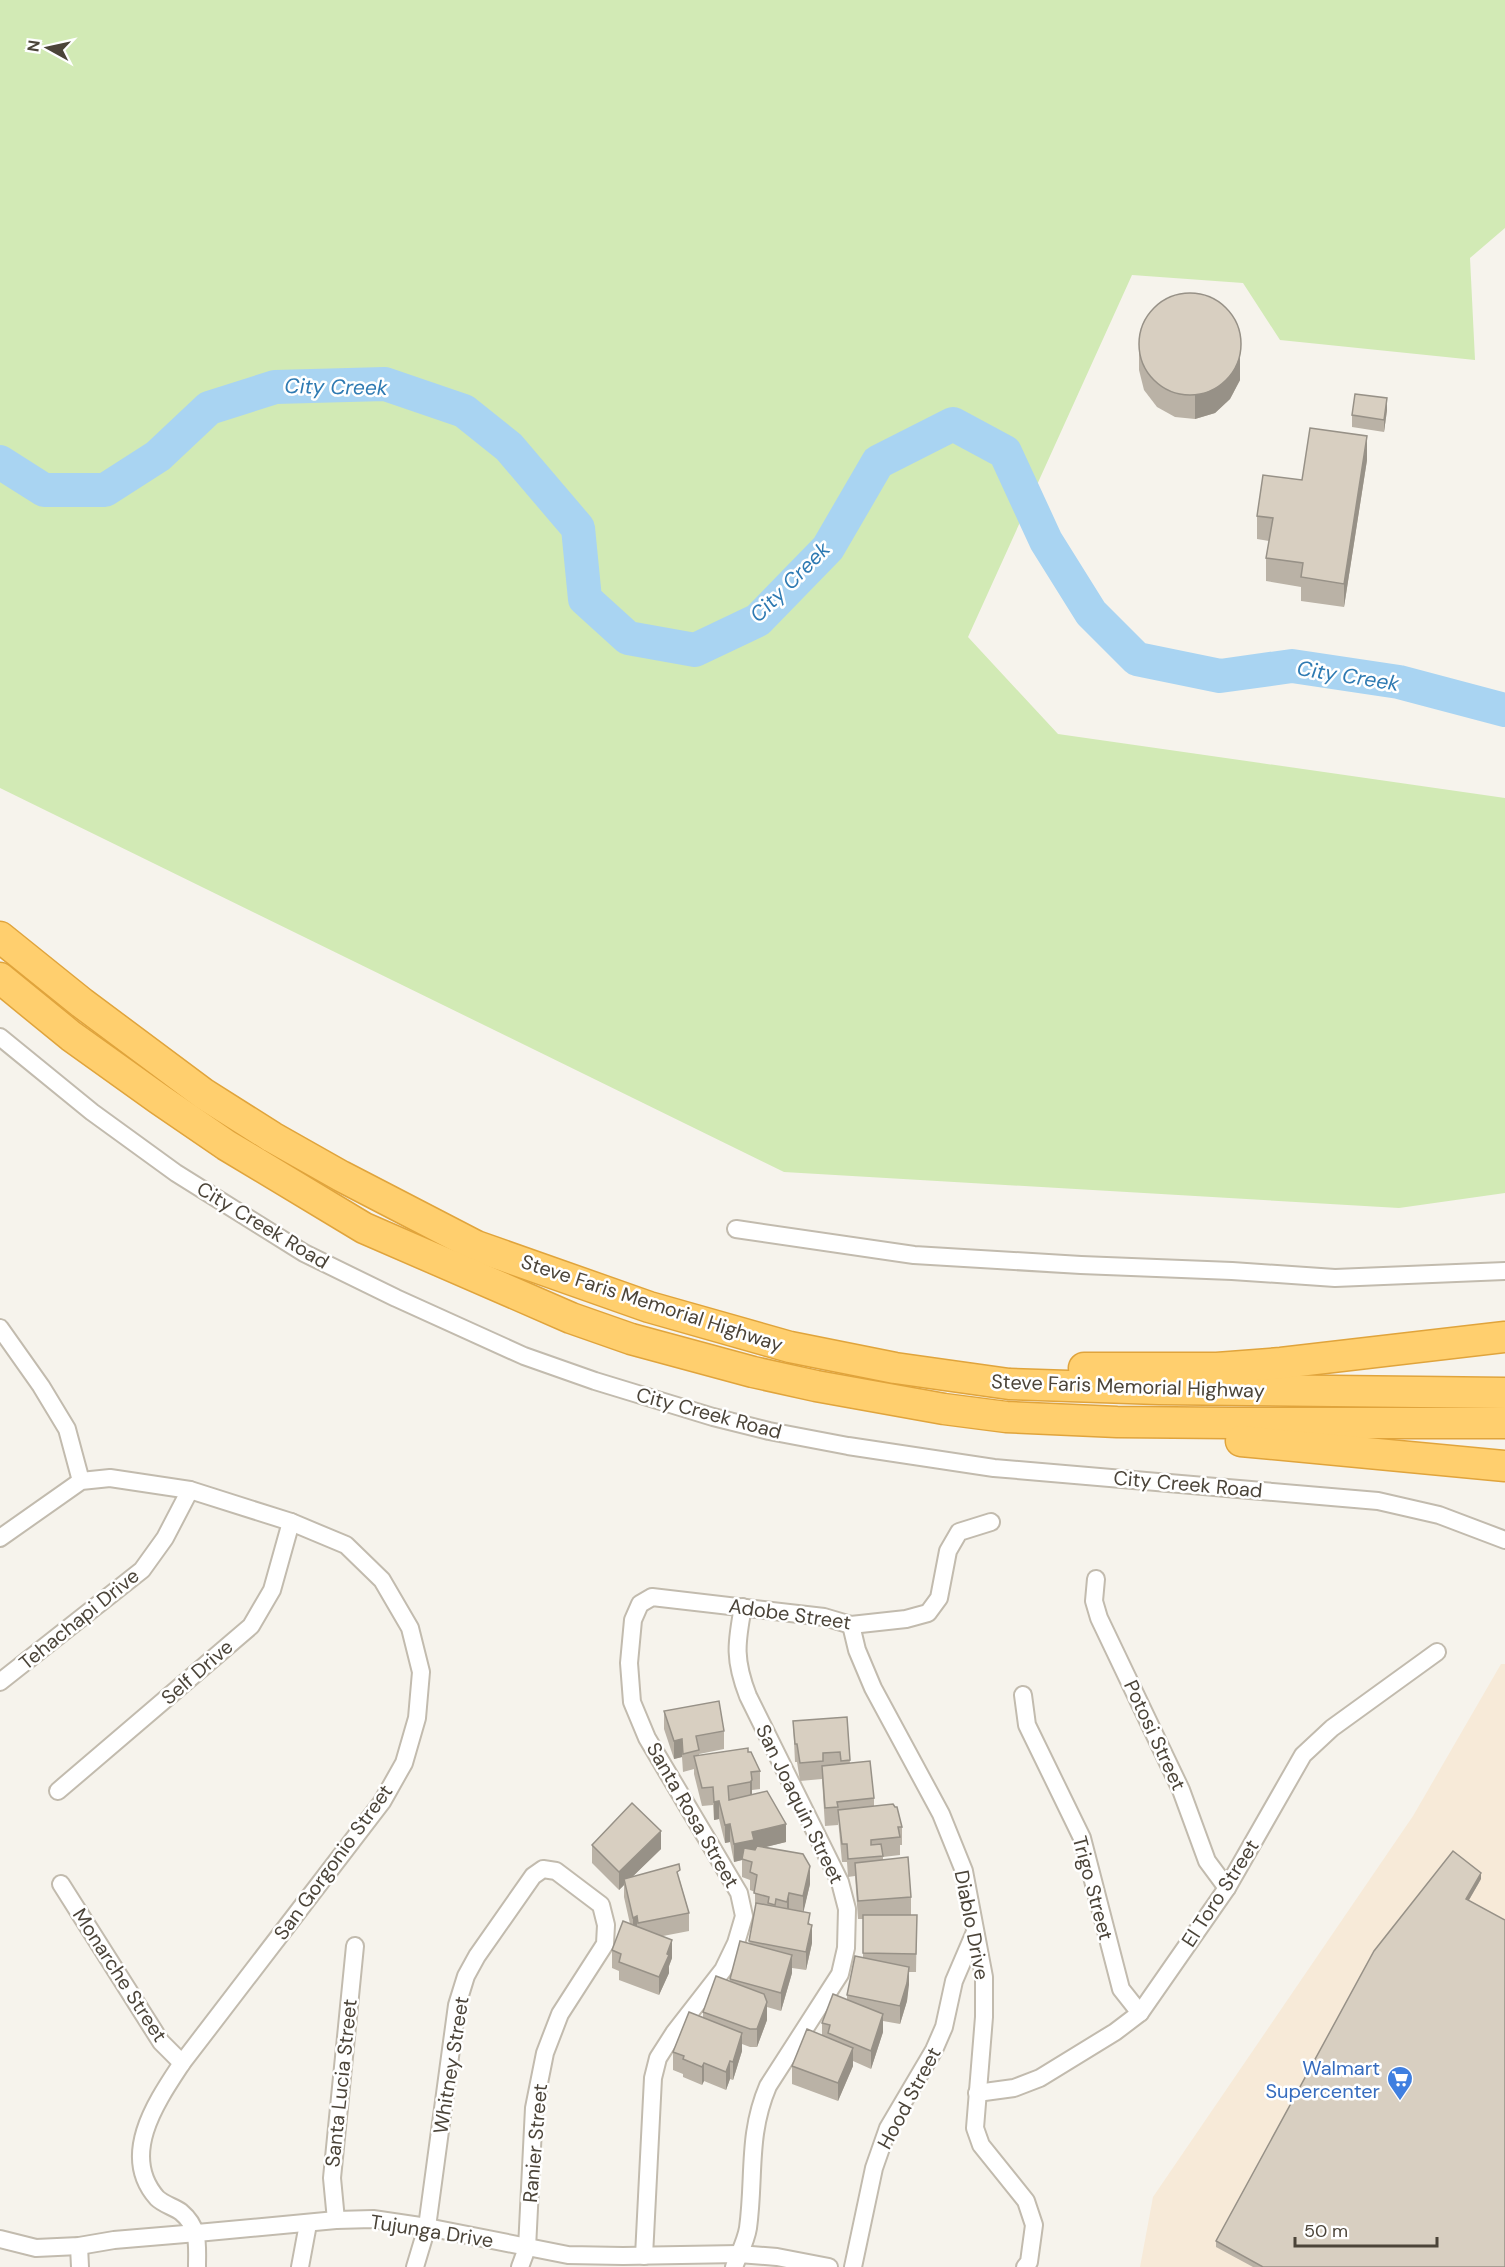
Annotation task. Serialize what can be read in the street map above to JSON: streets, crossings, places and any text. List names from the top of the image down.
{
  "streets": {
    "highway": ["Steve Faris Memorial Highway"],
    "street": [
      "City Creek Road",
      "Adobe Street",
      "Tehachapi Drive",
      "Self Drive",
      "Potosi Street",
      "San Joaquin Street",
      "Santa Rosa Street",
      "San Gorgonio Street",
      "Trigo Street",
      "El Toro Street",
      "Diablo Drive",
      "Monarche Street",
      "Whitney Street",
      "Santa Lucia Street",
      "Hood Street",
      "Ranier Street",
      "Tujunga Drive"
    ]
  },
  "crossings": [
    ["Adobe Street", "San Joaquin Street"],
    ["Adobe Street", "Santa Rosa Street"],
    ["Adobe Street", "Diablo Drive"],
    ["Tehachapi Drive", "San Gorgonio Street"],
    ["Self Drive", "San Gorgonio Street"],
    ["Potosi Street", "El Toro Street"],
    ["San Joaquin Street", "Tujunga Drive"],
    ["Santa Rosa Street", "Tujunga Drive"],
    ["San Gorgonio Street", "Monarche Street"],
    ["San Gorgonio Street", "Tujunga Drive"],
    ["Trigo Street", "El Toro Street"],
    ["El Toro Street", "Diablo Drive"],
    ["Diablo Drive", "Hood Street"],
    ["Whitney Street", "Ranier Street"],
    ["Whitney Street", "Tujunga Drive"],
    ["Santa Lucia Street", "Tujunga Drive"],
    ["Ranier Street", "Tujunga Drive"]
  ],
  "water": ["City Creek"],
  "places": {
    "supermarket": ["Walmart Supercenter"]
  },
  "scale_bar": "50 m",
  "north": "left"
}
